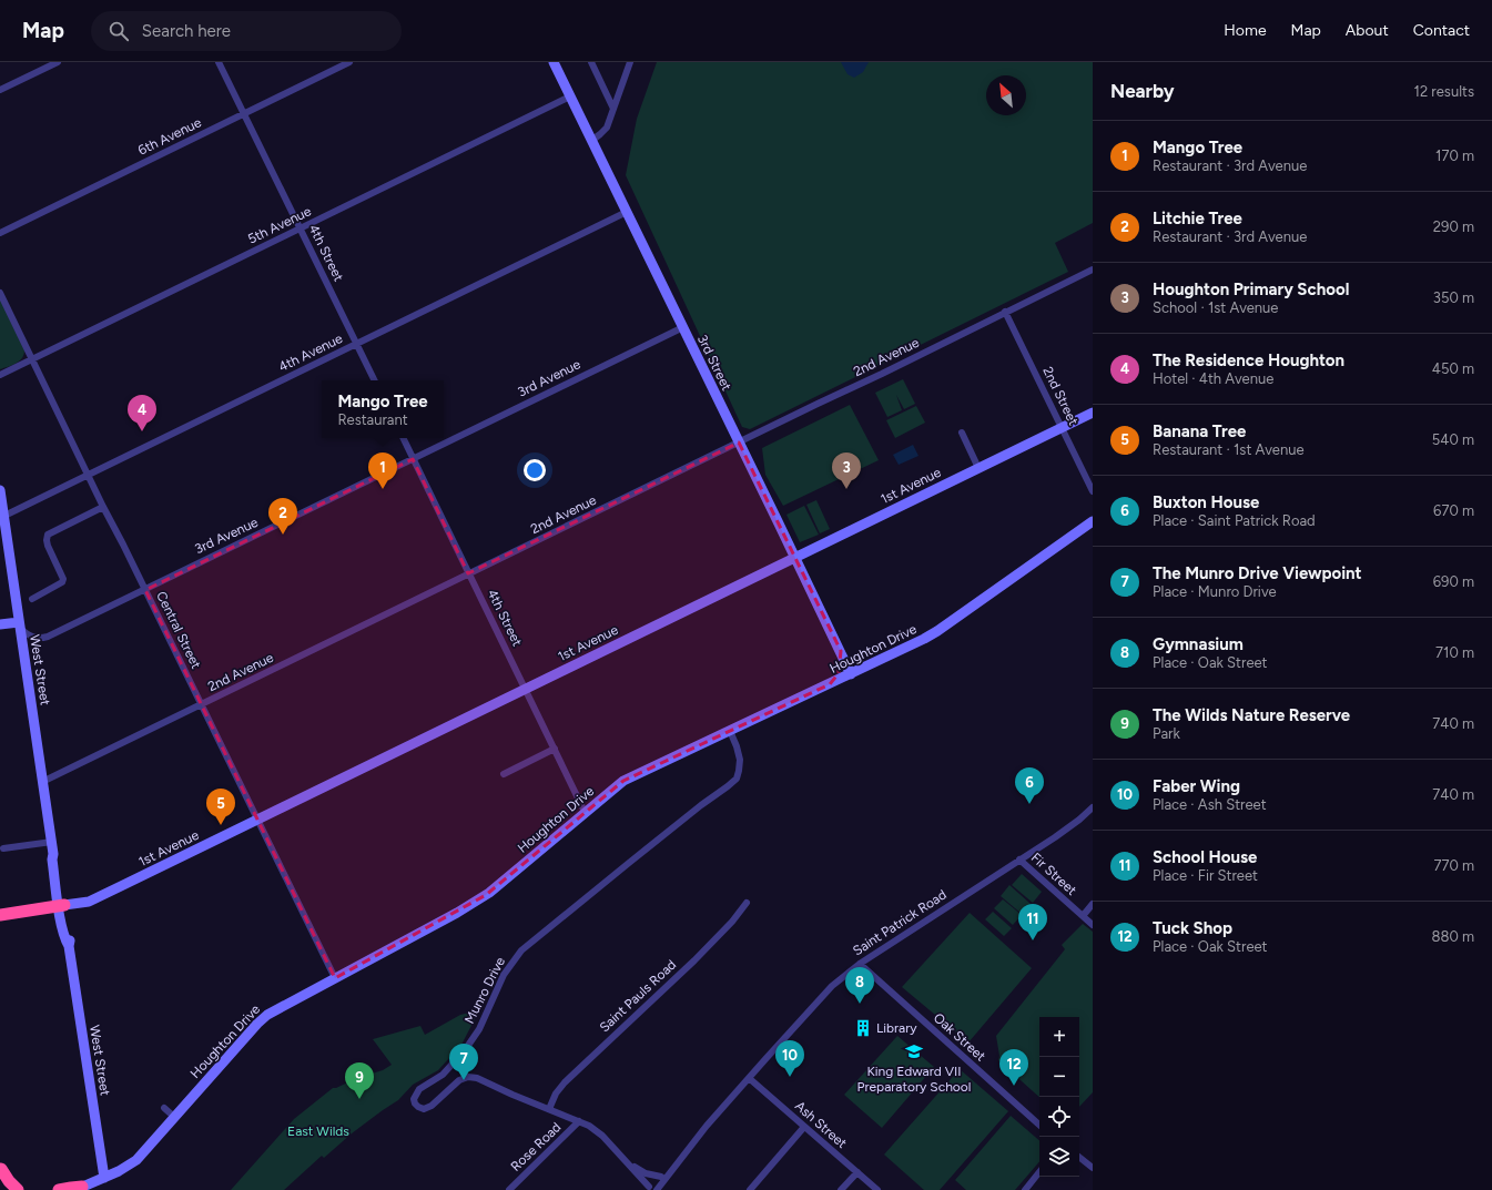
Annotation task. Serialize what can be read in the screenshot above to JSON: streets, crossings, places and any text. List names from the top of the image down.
{
  "streets": {
    "street": [
      "6th Avenue",
      "5th Avenue",
      "4th Street",
      "4th Avenue",
      "2nd Avenue",
      "3rd Street",
      "3rd Avenue",
      "2nd Street",
      "1st Avenue",
      "Central Street",
      "Houghton Drive",
      "West Street",
      "Fir Street",
      "Saint Patrick Road",
      "Munro Drive",
      "Saint Pauls Road",
      "Oak Street",
      "Ash Street",
      "Rose Road"
    ]
  },
  "crossings": [
    ["6th Avenue", "4th Street"],
    ["5th Avenue", "4th Street"],
    ["5th Avenue", "3rd Street"],
    ["5th Avenue", "Central Street"],
    ["4th Street", "4th Avenue"],
    ["4th Street", "2nd Avenue"],
    ["4th Street", "3rd Avenue"],
    ["4th Street", "1st Avenue"],
    ["4th Street", "Houghton Drive"],
    ["4th Avenue", "3rd Street"],
    ["4th Avenue", "Central Street"],
    ["4th Avenue", "West Street"],
    ["2nd Avenue", "3rd Street"],
    ["2nd Avenue", "2nd Street"],
    ["2nd Avenue", "Central Street"],
    ["2nd Avenue", "West Street"],
    ["3rd Street", "3rd Avenue"],
    ["3rd Street", "1st Avenue"],
    ["3rd Street", "Houghton Drive"],
    ["3rd Avenue", "Central Street"],
    ["3rd Avenue", "West Street"],
    ["2nd Street", "1st Avenue"],
    ["1st Avenue", "Central Street"],
    ["1st Avenue", "West Street"],
    ["Central Street", "Houghton Drive"],
    ["Houghton Drive", "West Street"],
    ["Houghton Drive", "Munro Drive"],
    ["Fir Street", "Saint Patrick Road"],
    ["Saint Patrick Road", "Munro Drive"],
    ["Saint Patrick Road", "Oak Street"],
    ["Saint Patrick Road", "Ash Street"],
    ["Munro Drive", "Saint Pauls Road"],
    ["Munro Drive", "Rose Road"]
  ],
  "parks": ["East Wilds"],
  "places": {
    "building": ["Library"],
    "school or university": ["King Edward VII Preparatory School"]
  },
  "north": "top left",
  "page": {
    "header": "Map",
    "search": "Search here",
    "nav": [
      "Home",
      "Map",
      "About",
      "Contact"
    ],
    "heading": ["Nearby", "12 results"],
    "list": [
      {
        "mark": "1",
        "name": "Mango Tree",
        "note": "Restaurant · 3rd Avenue",
        "value": "170 m"
      },
      {
        "mark": "2",
        "name": "Litchie Tree",
        "note": "Restaurant · 3rd Avenue",
        "value": "290 m"
      },
      {
        "mark": "3",
        "name": "Houghton Primary School",
        "note": "School · 1st Avenue",
        "value": "350 m"
      },
      {
        "mark": "4",
        "name": "The Residence Houghton",
        "note": "Hotel · 4th Avenue",
        "value": "450 m"
      },
      {
        "mark": "5",
        "name": "Banana Tree",
        "note": "Restaurant · 1st Avenue",
        "value": "540 m"
      },
      {
        "mark": "6",
        "name": "Buxton House",
        "note": "Place · Saint Patrick Road",
        "value": "670 m"
      },
      {
        "mark": "7",
        "name": "The Munro Drive Viewpoint",
        "note": "Place · Munro Drive",
        "value": "690 m"
      },
      {
        "mark": "8",
        "name": "Gymnasium",
        "note": "Place · Oak Street",
        "value": "710 m"
      },
      {
        "mark": "9",
        "name": "The Wilds Nature Reserve",
        "note": "Park",
        "value": "740 m"
      },
      {
        "mark": "10",
        "name": "Faber Wing",
        "note": "Place · Ash Street",
        "value": "740 m"
      },
      {
        "mark": "11",
        "name": "School House",
        "note": "Place · Fir Street",
        "value": "770 m"
      },
      {
        "mark": "12",
        "name": "Tuck Shop",
        "note": "Place · Oak Street",
        "value": "880 m"
      }
    ],
    "popup": ["Mango Tree", "Restaurant"],
    "pins": [
      "4",
      "1",
      "3",
      "2",
      "6",
      "5",
      "11",
      "8",
      "10",
      "7",
      "12",
      "9"
    ],
    "map_buttons": ["+", "−"]
  }
}
